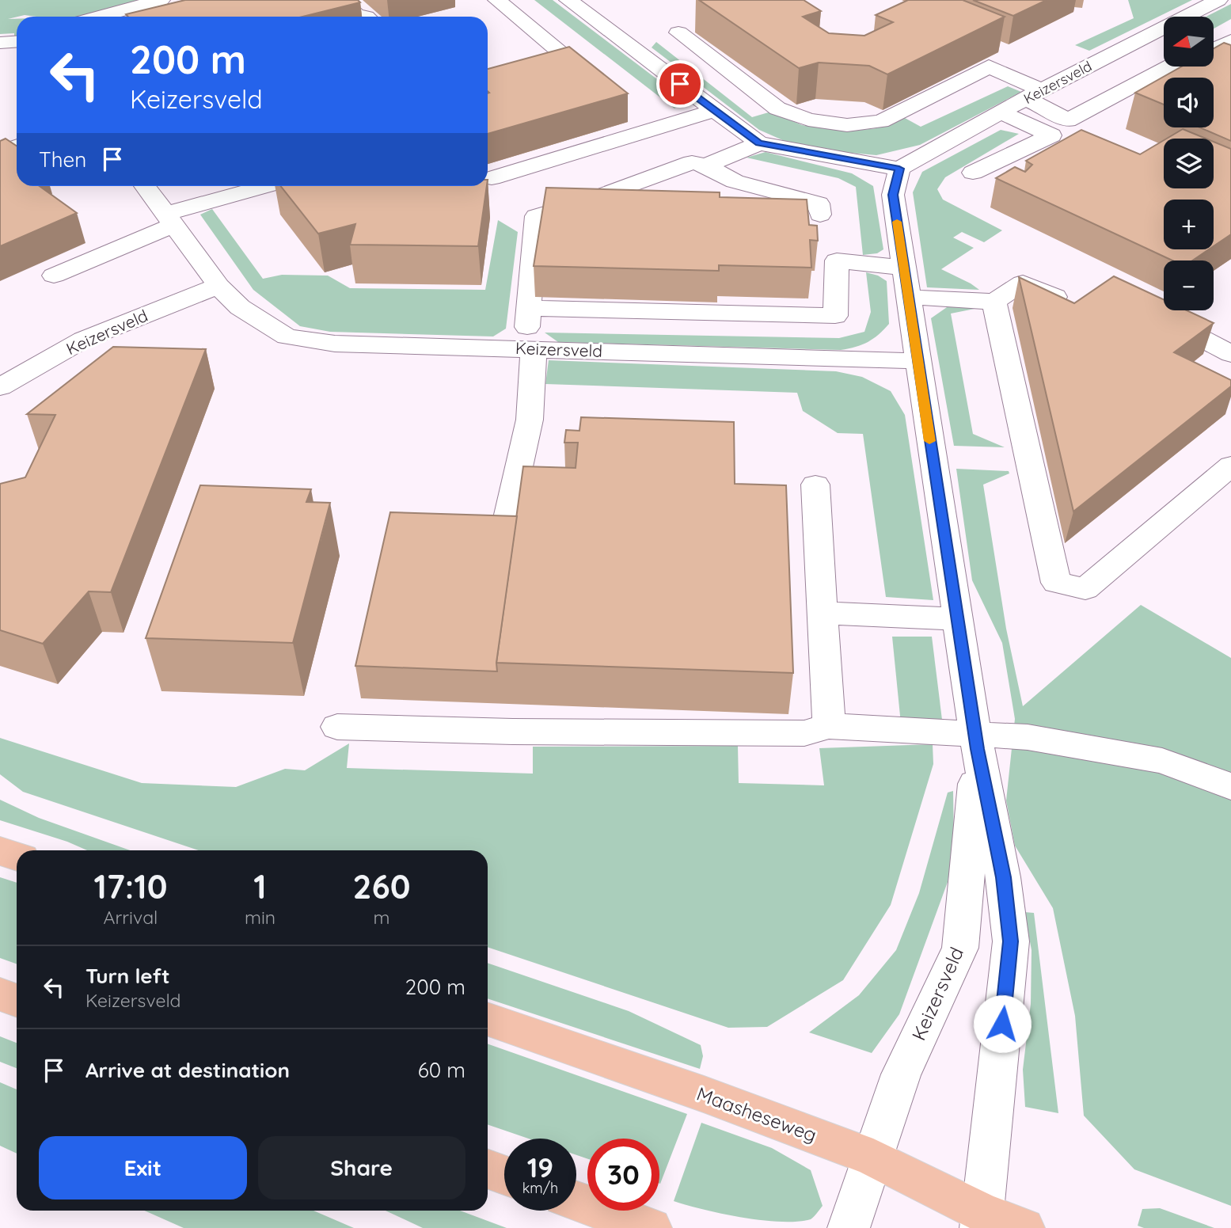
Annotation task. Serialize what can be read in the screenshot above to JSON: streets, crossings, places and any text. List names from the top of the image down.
{
  "streets": {
    "main road": ["Maasheseweg"],
    "street": ["Keizersveld"]
  },
  "crossings": [
    ["Keizersveld", "Maasheseweg"]
  ],
  "north": "left",
  "page": {
    "map_buttons": ["+", "−"],
    "turn": ["200 m", "Keizersveld"],
    "then": "Then",
    "eta": [
      "17:10",
      "Arrival",
      "1",
      "min",
      "260",
      "m"
    ],
    "list": [
      {
        "name": "Turn left",
        "note": "Keizersveld",
        "value": "200 m"
      },
      {
        "name": "Arrive at destination",
        "value": "60 m"
      }
    ],
    "buttons": ["Exit", "Share"],
    "speed": "19 km/h",
    "limit": "30"
  }
}
